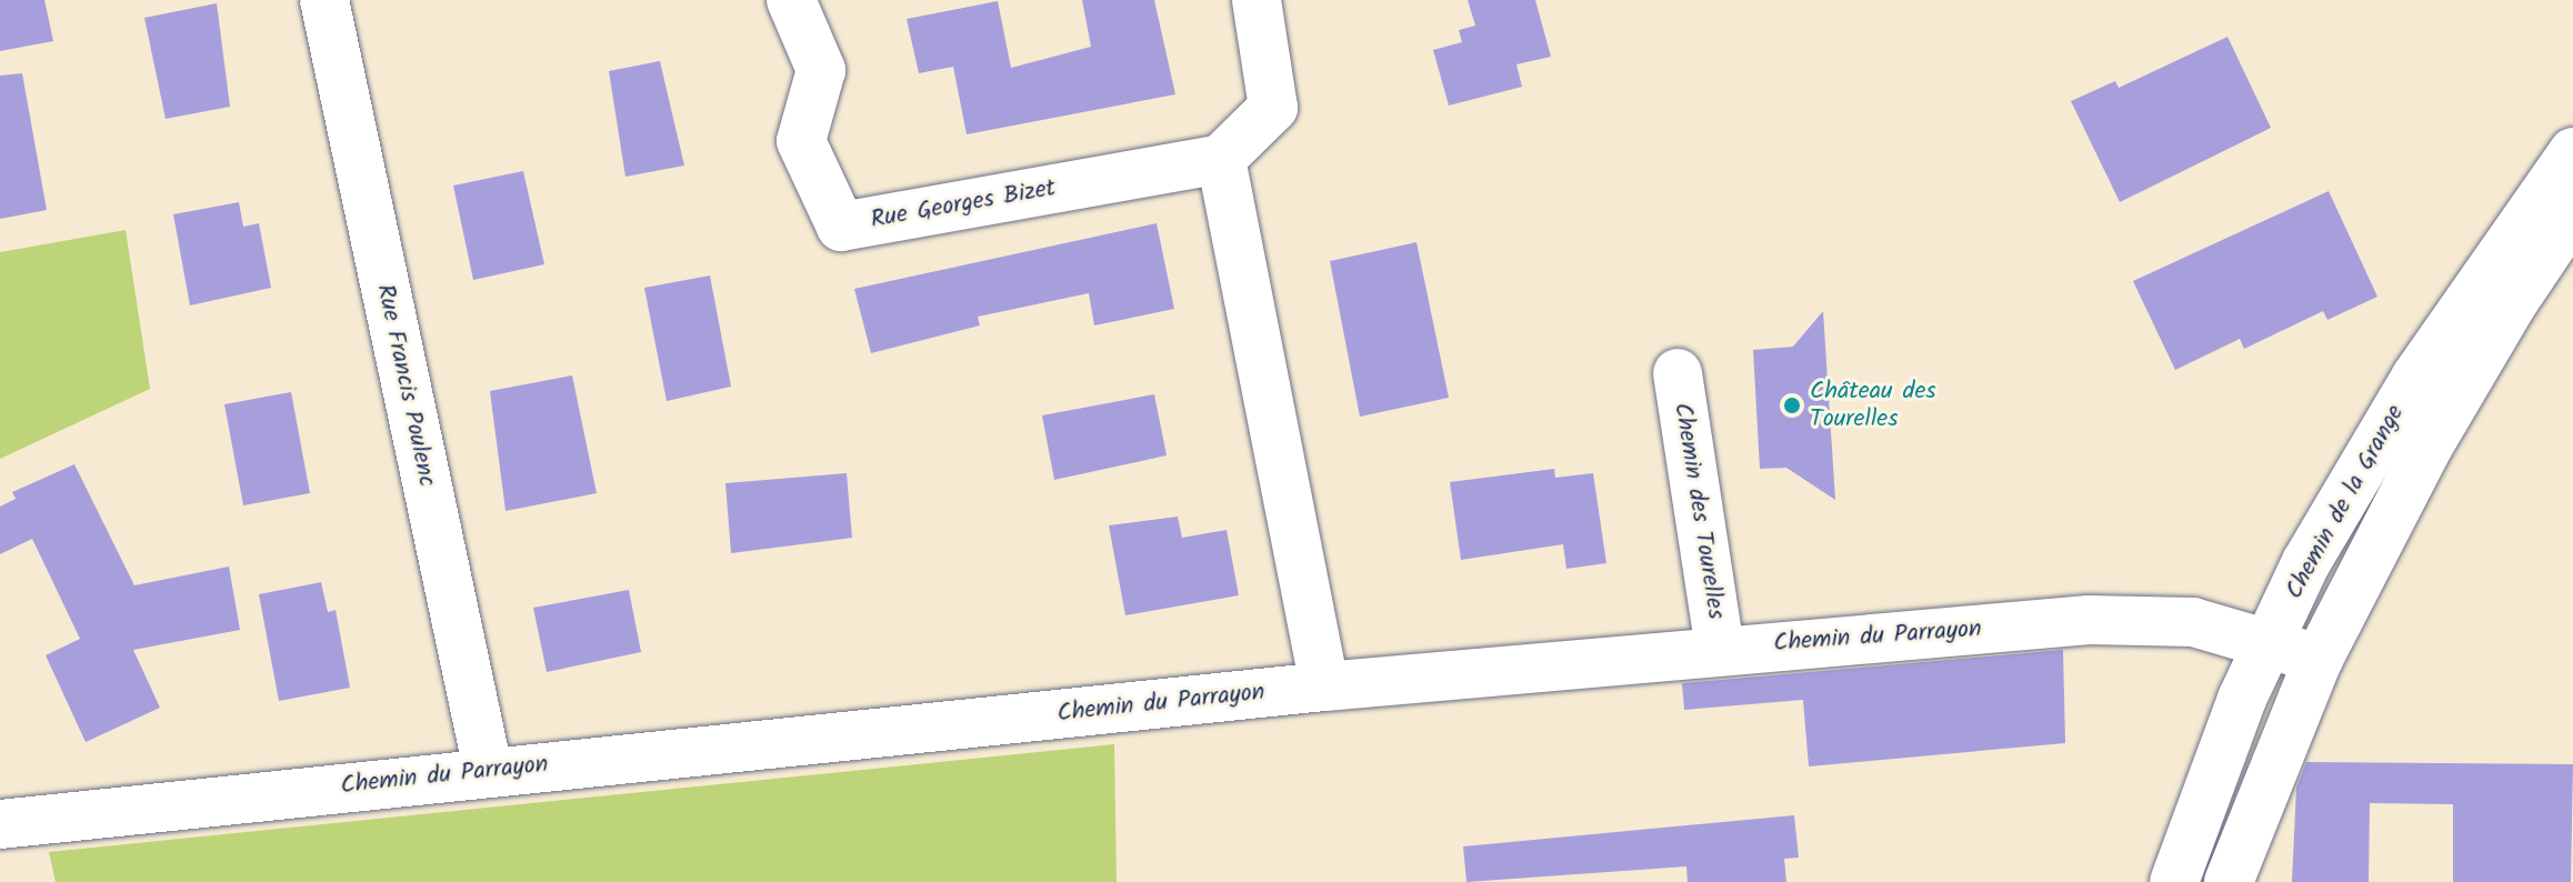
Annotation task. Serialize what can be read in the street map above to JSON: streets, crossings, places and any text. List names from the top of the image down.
{
  "streets": {
    "street": [
      "Rue Georges Bizet",
      "Rue Francis Poulenc",
      "Chemin de la Grange",
      "Chemin des Tourelles",
      "Chemin du Parrayon"
    ]
  },
  "crossings": [
    ["Rue Francis Poulenc", "Chemin du Parrayon"],
    ["Chemin de la Grange", "Chemin du Parrayon"],
    ["Chemin des Tourelles", "Chemin du Parrayon"]
  ],
  "places": ["Château des Tourelles"]
}
